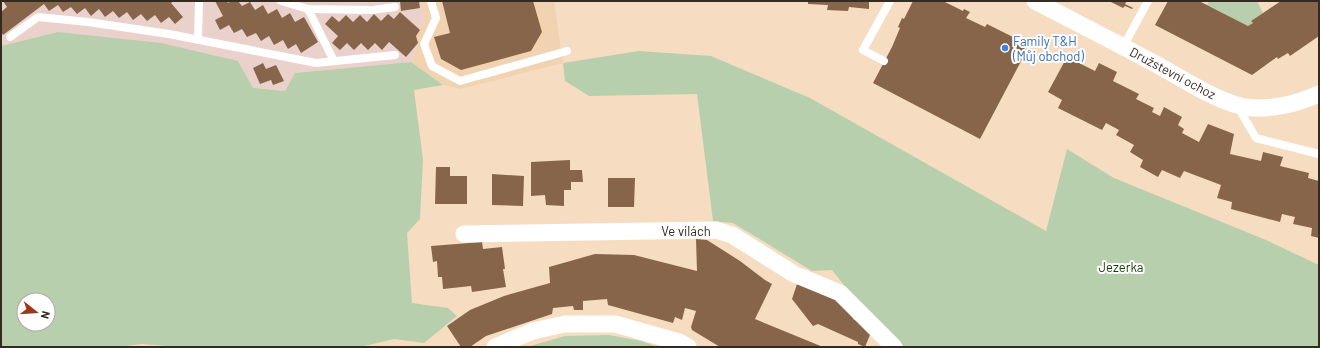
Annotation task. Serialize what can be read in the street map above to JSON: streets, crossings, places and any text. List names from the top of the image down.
{
  "streets": {
    "street": ["Družstevní ochoz", "Ve vilách"]
  },
  "parks": ["Jezerka"],
  "places": ["Family T&H (Můj obchod)"],
  "north": "right"
}
